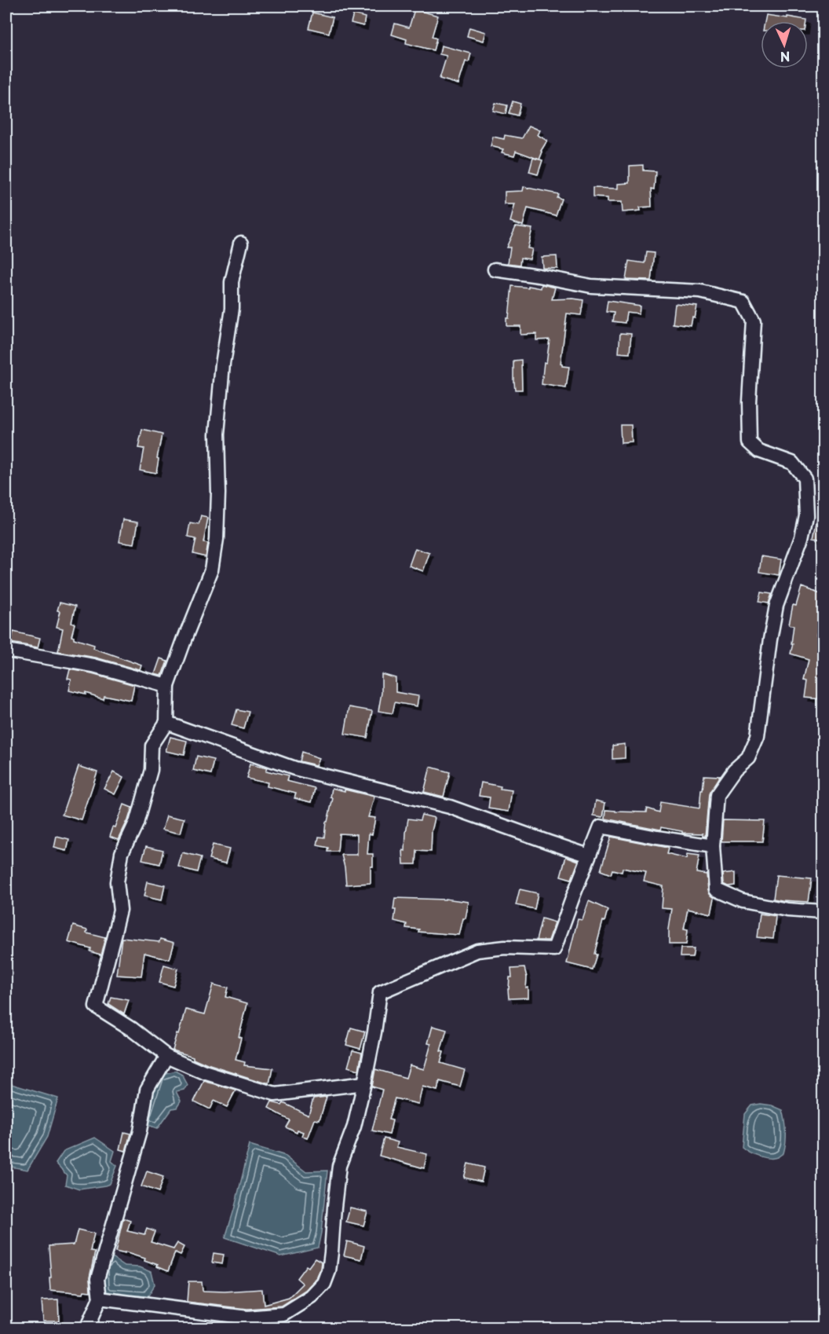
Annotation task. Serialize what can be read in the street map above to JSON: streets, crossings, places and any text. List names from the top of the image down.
{
  "north": "bottom"
}
